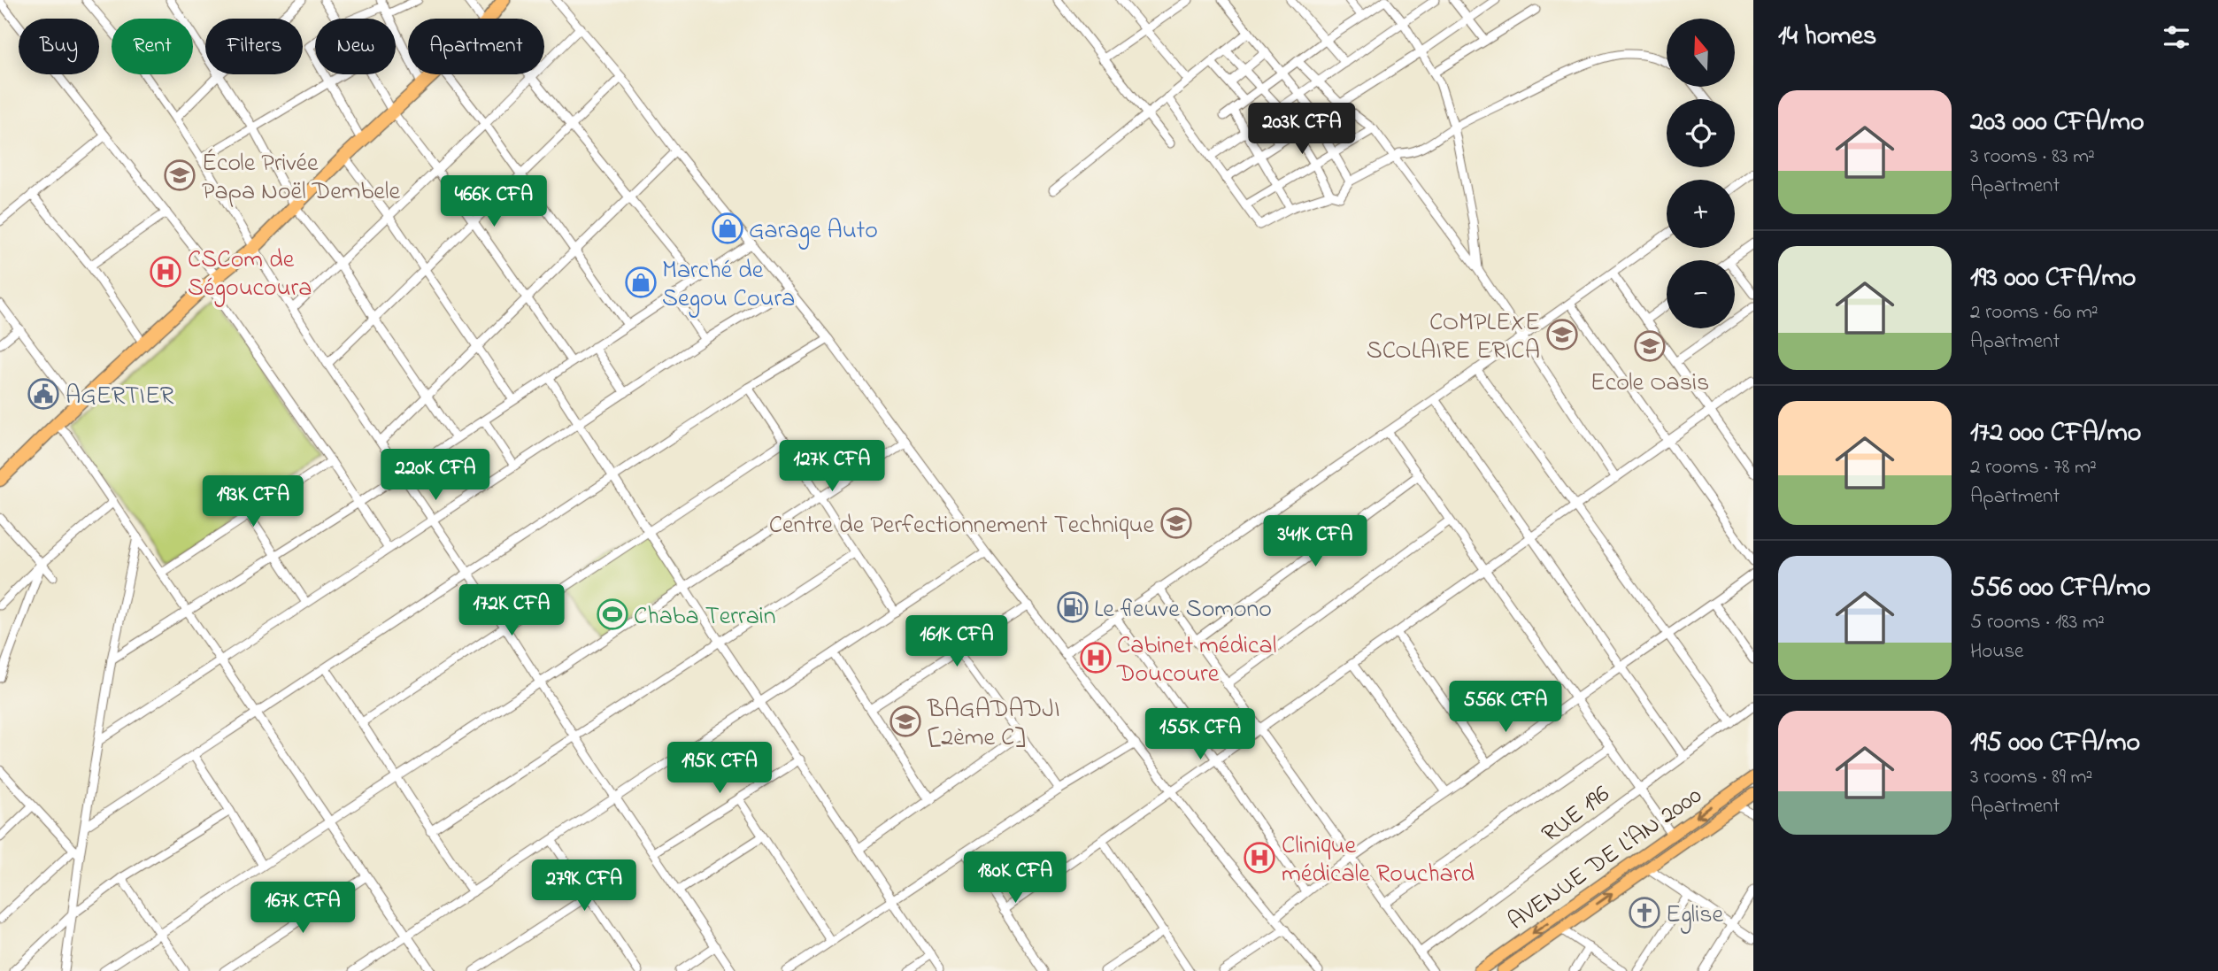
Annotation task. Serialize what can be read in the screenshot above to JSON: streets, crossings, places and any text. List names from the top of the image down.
{
  "streets": {
    "main road": ["AVENUE DE L'AN 2000"],
    "street": ["RUE 196"]
  },
  "places": {
    "school or university": [
      "École Privée Papa Noël Dembele",
      "COMPLEXE SCOLAIRE ERICA",
      "Ecole Oasis",
      "Centre de Perfectionnement Technique",
      "BAGADADJI [2ème C]"
    ],
    "shop": ["Garage Auto", "Marché de Segou Coura"],
    "hospital": ["CSCom de Ségoucoura", "Cabinet médical Doucoure", "Clinique médicale Rouchard"],
    "public building": ["AGERTIER"],
    "fuel station": ["Le fleuve Somono"],
    "sports": ["Chaba Terrain"],
    "church": ["Eglise"]
  },
  "north": "top",
  "page": {
    "heading": "14 homes",
    "map_buttons": ["+", "−"],
    "chip": [
      "Buy",
      "Rent",
      "Filters",
      "New",
      "Apartment"
    ],
    "list": [
      {
        "name": "203 000 CFA/mo",
        "note": "3 rooms · 83 m² · Apartment"
      },
      {
        "name": "193 000 CFA/mo",
        "note": "2 rooms · 60 m² · Apartment"
      },
      {
        "name": "172 000 CFA/mo",
        "note": "2 rooms · 78 m² · Apartment"
      },
      {
        "name": "556 000 CFA/mo",
        "note": "5 rooms · 183 m² · House"
      },
      {
        "name": "195 000 CFA/mo",
        "note": "3 rooms · 89 m² · Apartment"
      }
    ],
    "price": [
      "203K CFA",
      "466K CFA",
      "127K CFA",
      "220K CFA",
      "193K CFA",
      "341K CFA",
      "172K CFA",
      "161K CFA",
      "556K CFA",
      "155K CFA",
      "195K CFA",
      "180K CFA",
      "279K CFA",
      "167K CFA"
    ]
  }
}
